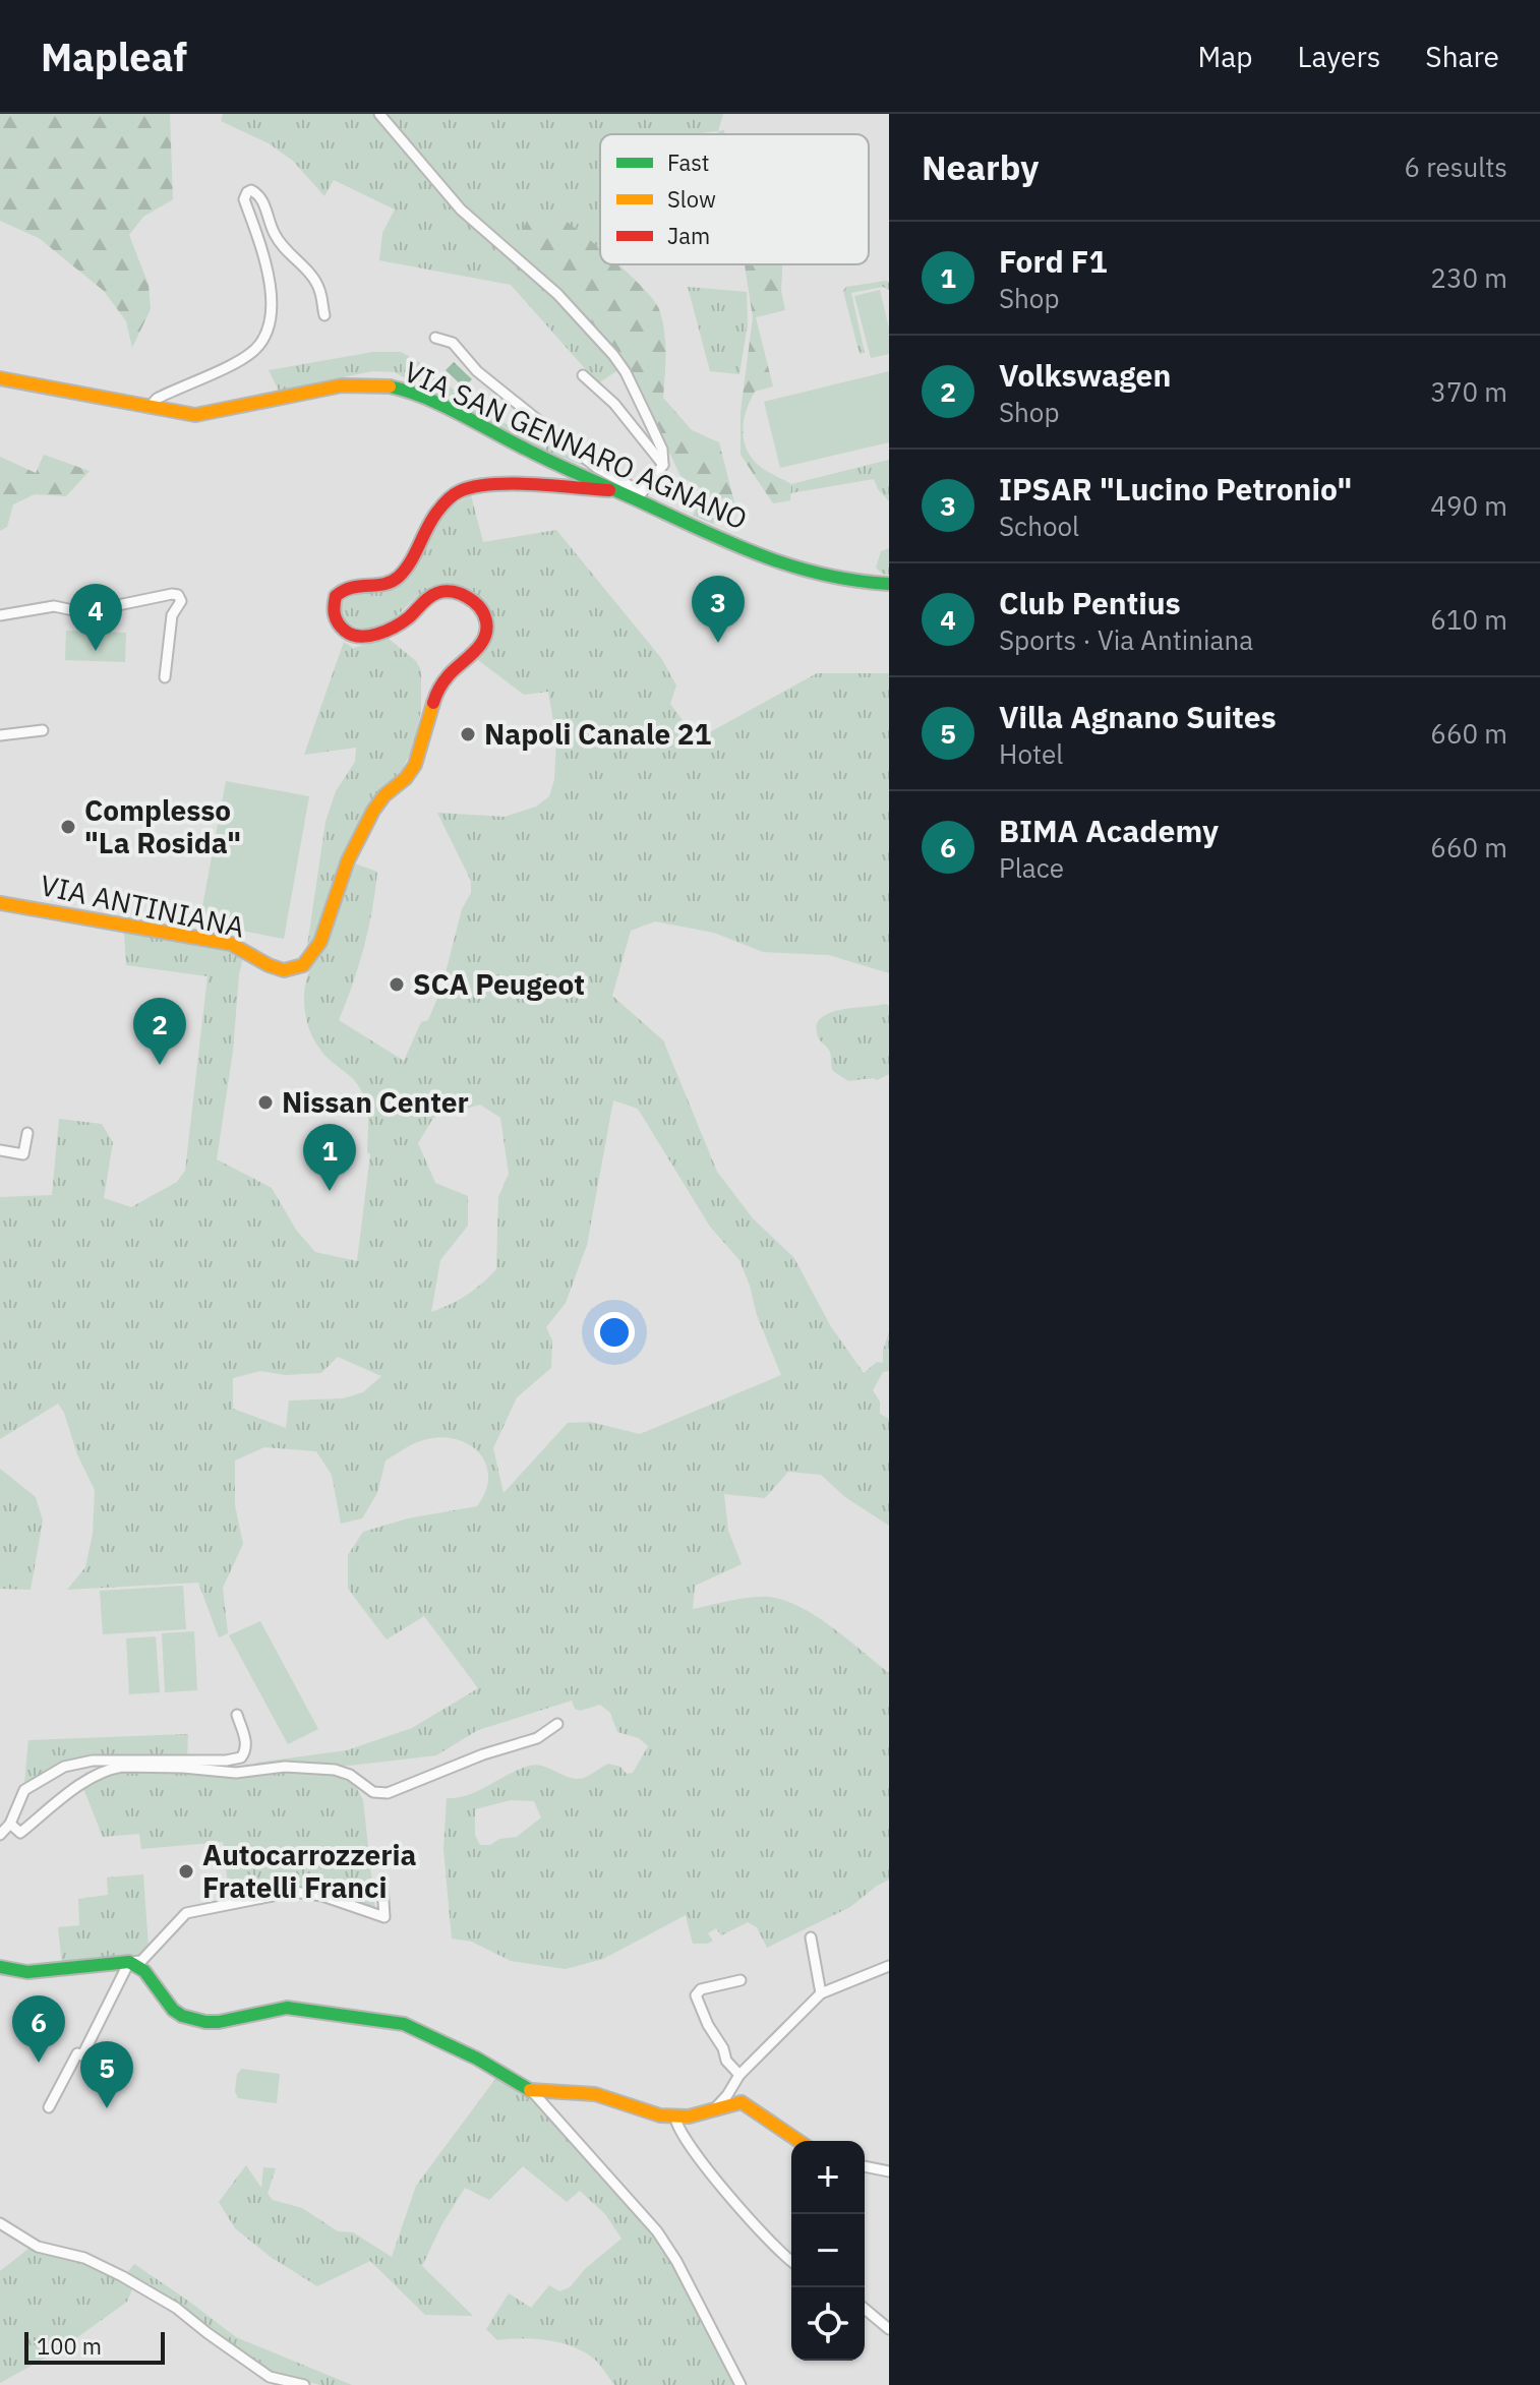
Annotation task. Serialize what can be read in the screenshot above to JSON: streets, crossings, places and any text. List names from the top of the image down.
{
  "streets": {
    "street": ["VIA SAN GENNARO AGNANO", "VIA ANTINIANA"]
  },
  "crossings": [
    ["VIA SAN GENNARO AGNANO", "VIA ANTINIANA"]
  ],
  "places": [
    "Napoli Canale 21",
    "Complesso \"La Rosida\"",
    "SCA Peugeot",
    "Nissan Center",
    "Autocarrozzeria Fratelli Franci"
  ],
  "legend": ["Fast", "Slow", "Jam"],
  "scale_bar": "100 m",
  "page": {
    "header": "Mapleaf",
    "nav": ["Map", "Layers", "Share"],
    "heading": ["Nearby", "6 results"],
    "list": [
      {
        "mark": "1",
        "name": "Ford F1",
        "note": "Shop",
        "value": "230 m"
      },
      {
        "mark": "2",
        "name": "Volkswagen",
        "note": "Shop",
        "value": "370 m"
      },
      {
        "mark": "3",
        "name": "IPSAR \"Lucino Petronio\"",
        "note": "School",
        "value": "490 m"
      },
      {
        "mark": "4",
        "name": "Club Pentius",
        "note": "Sports · Via Antiniana",
        "value": "610 m"
      },
      {
        "mark": "5",
        "name": "Villa Agnano Suites",
        "note": "Hotel",
        "value": "660 m"
      },
      {
        "mark": "6",
        "name": "BIMA Academy",
        "note": "Place",
        "value": "660 m"
      }
    ],
    "pins": [
      "3",
      "4",
      "2",
      "1",
      "6",
      "5"
    ],
    "map_buttons": ["+", "−"],
    "scale": "100 m"
  }
}
